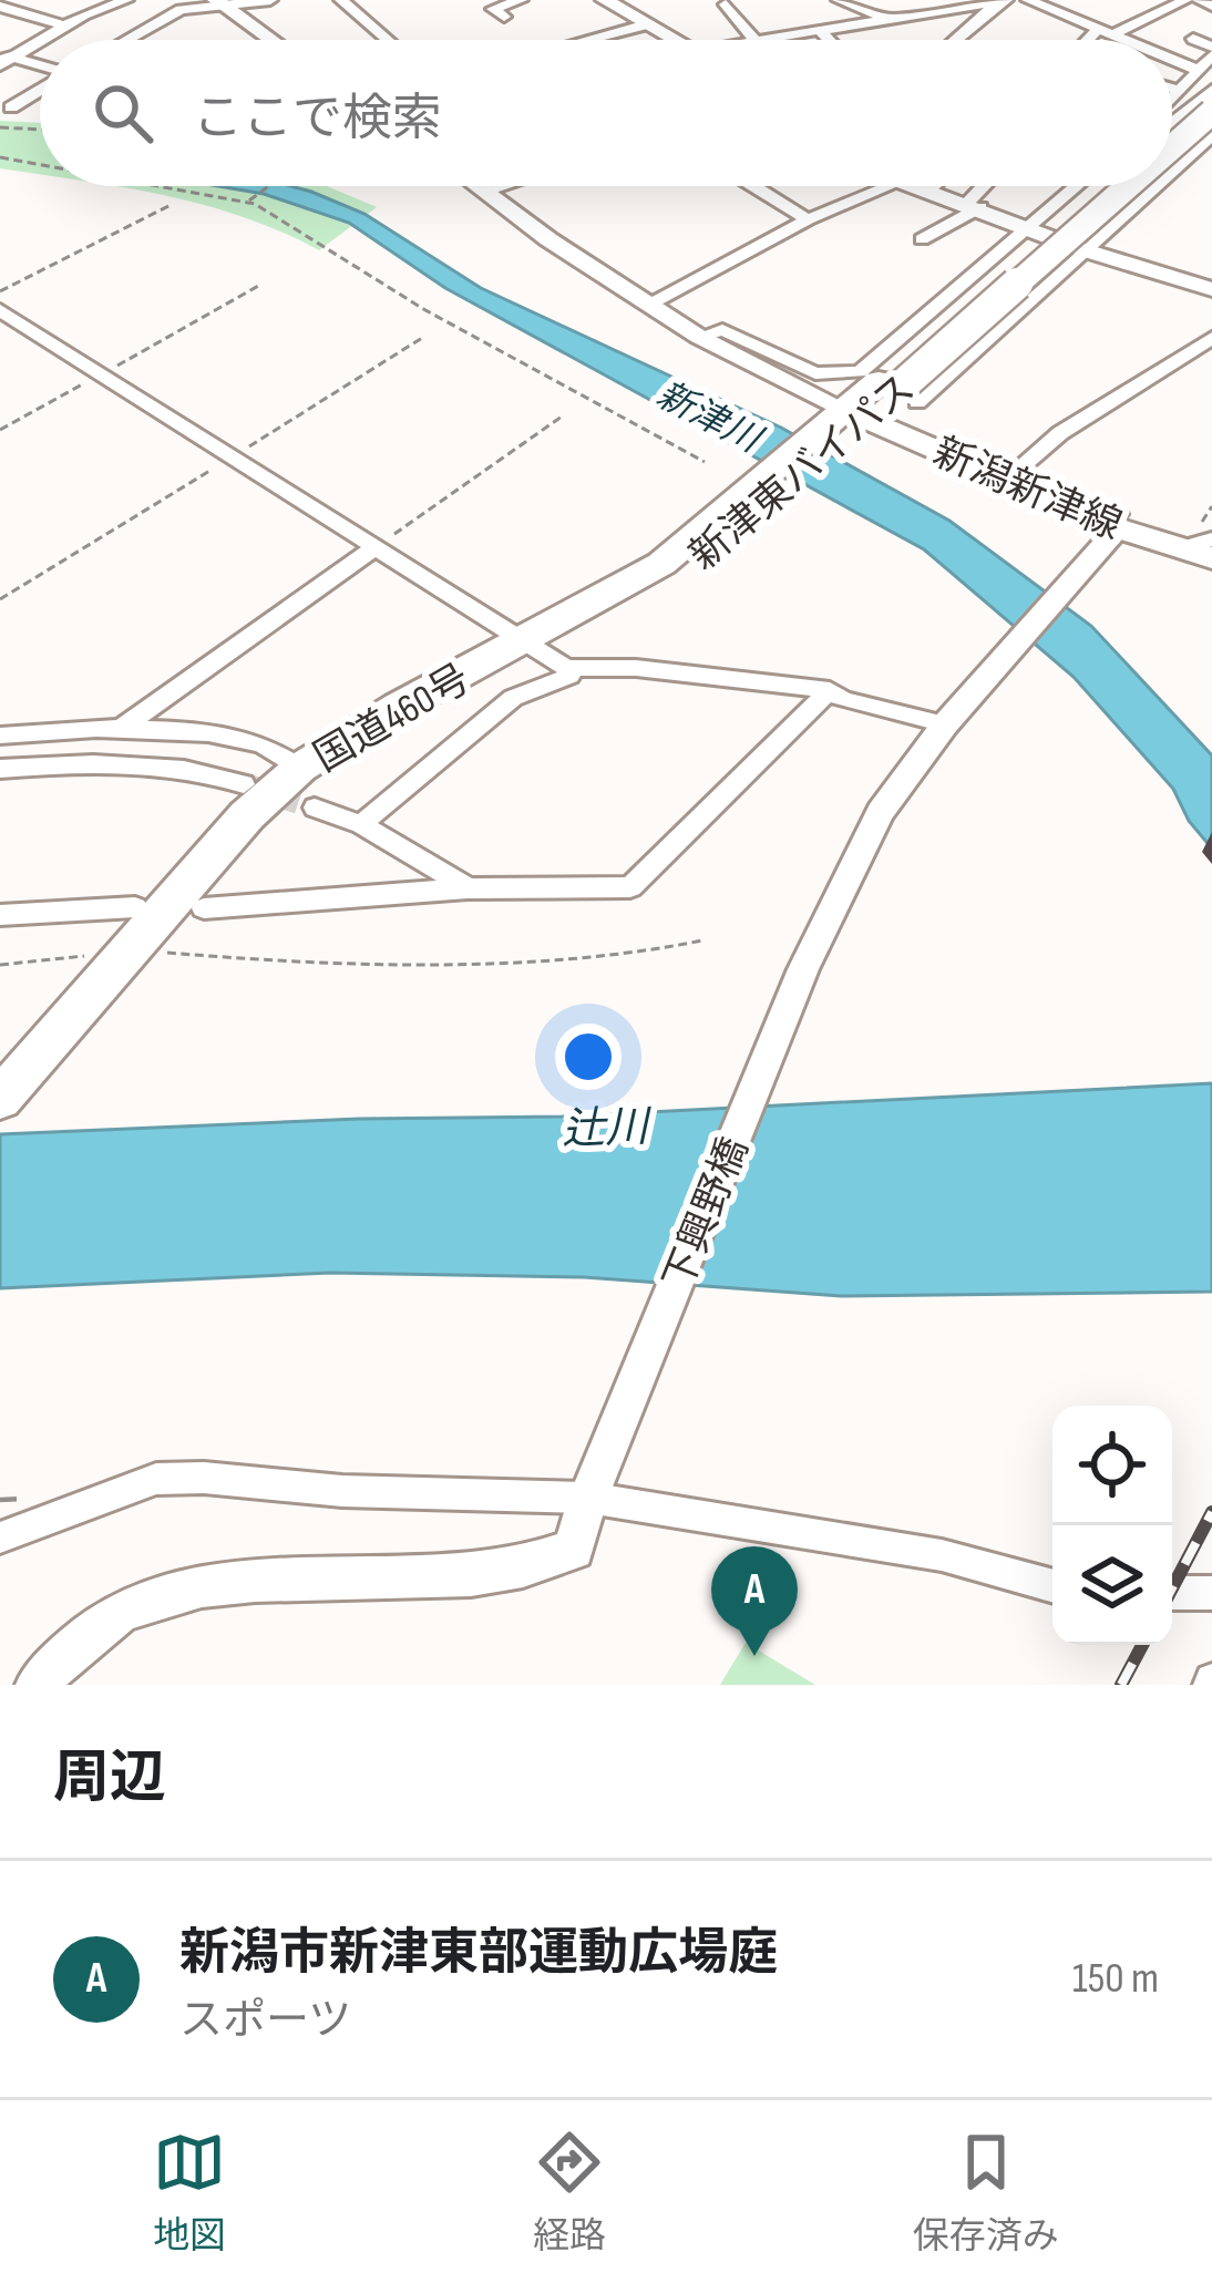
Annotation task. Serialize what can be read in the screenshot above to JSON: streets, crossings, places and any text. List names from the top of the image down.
{
  "streets": {
    "highway": ["新津東バイパス", "国道460号"],
    "main road": ["新潟新津線"],
    "street": ["下興野橋"]
  },
  "crossings": [
    ["新津東バイパス", "新潟新津線"],
    ["新津東バイパス", "国道460号"],
    ["新潟新津線", "下興野橋"]
  ],
  "water": ["新津川", "辻川"],
  "page": {
    "search": "ここで検索",
    "pins": "A",
    "heading": "周辺",
    "list": [
      {
        "mark": "A",
        "name": "新潟市新津東部運動広場庭",
        "note": "スポーツ",
        "value": "150 m"
      }
    ],
    "nav": ["地図", "経路", "保存済み"]
  }
}
